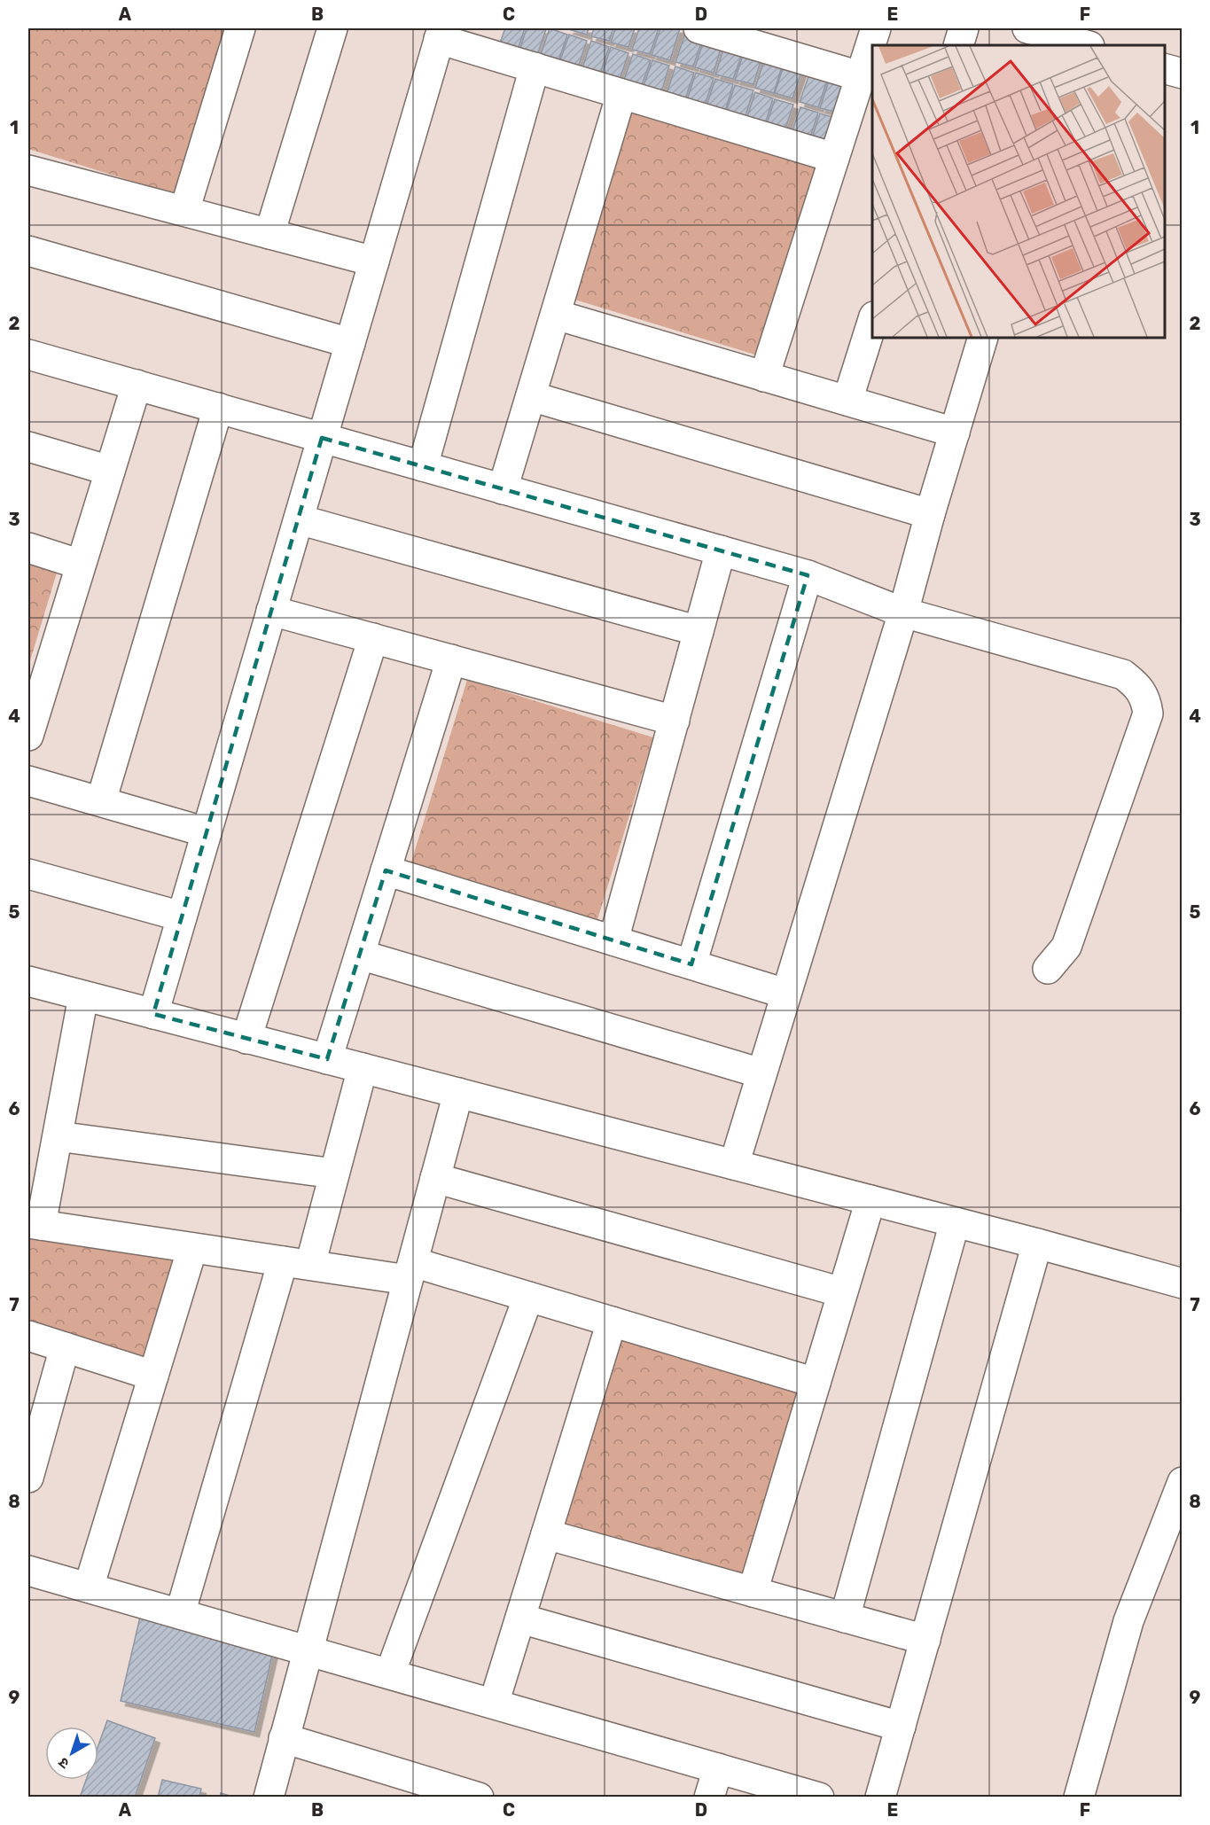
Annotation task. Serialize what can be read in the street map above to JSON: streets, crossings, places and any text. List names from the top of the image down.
{
  "north": "bottom left",
  "grid": {
    "columns": [
      "A",
      "B",
      "C",
      "D",
      "E",
      "F"
    ],
    "rows": [
      "1",
      "2",
      "3",
      "4",
      "5",
      "6",
      "7",
      "8",
      "9"
    ]
  }
}
